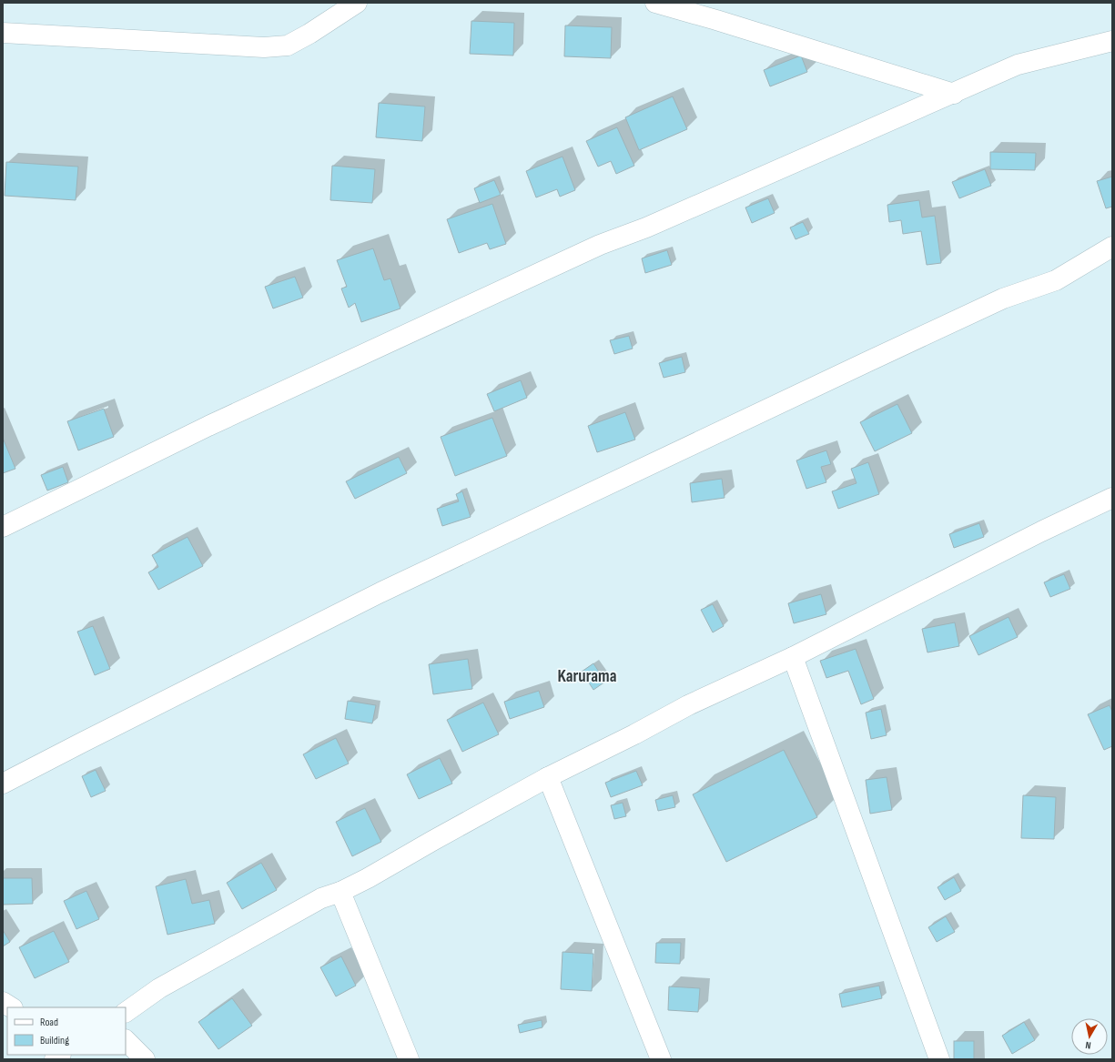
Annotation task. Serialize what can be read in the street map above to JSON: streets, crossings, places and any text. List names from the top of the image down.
{
  "districts": ["Karurama"],
  "legend": ["Road", "Building"],
  "north": "bottom"
}
